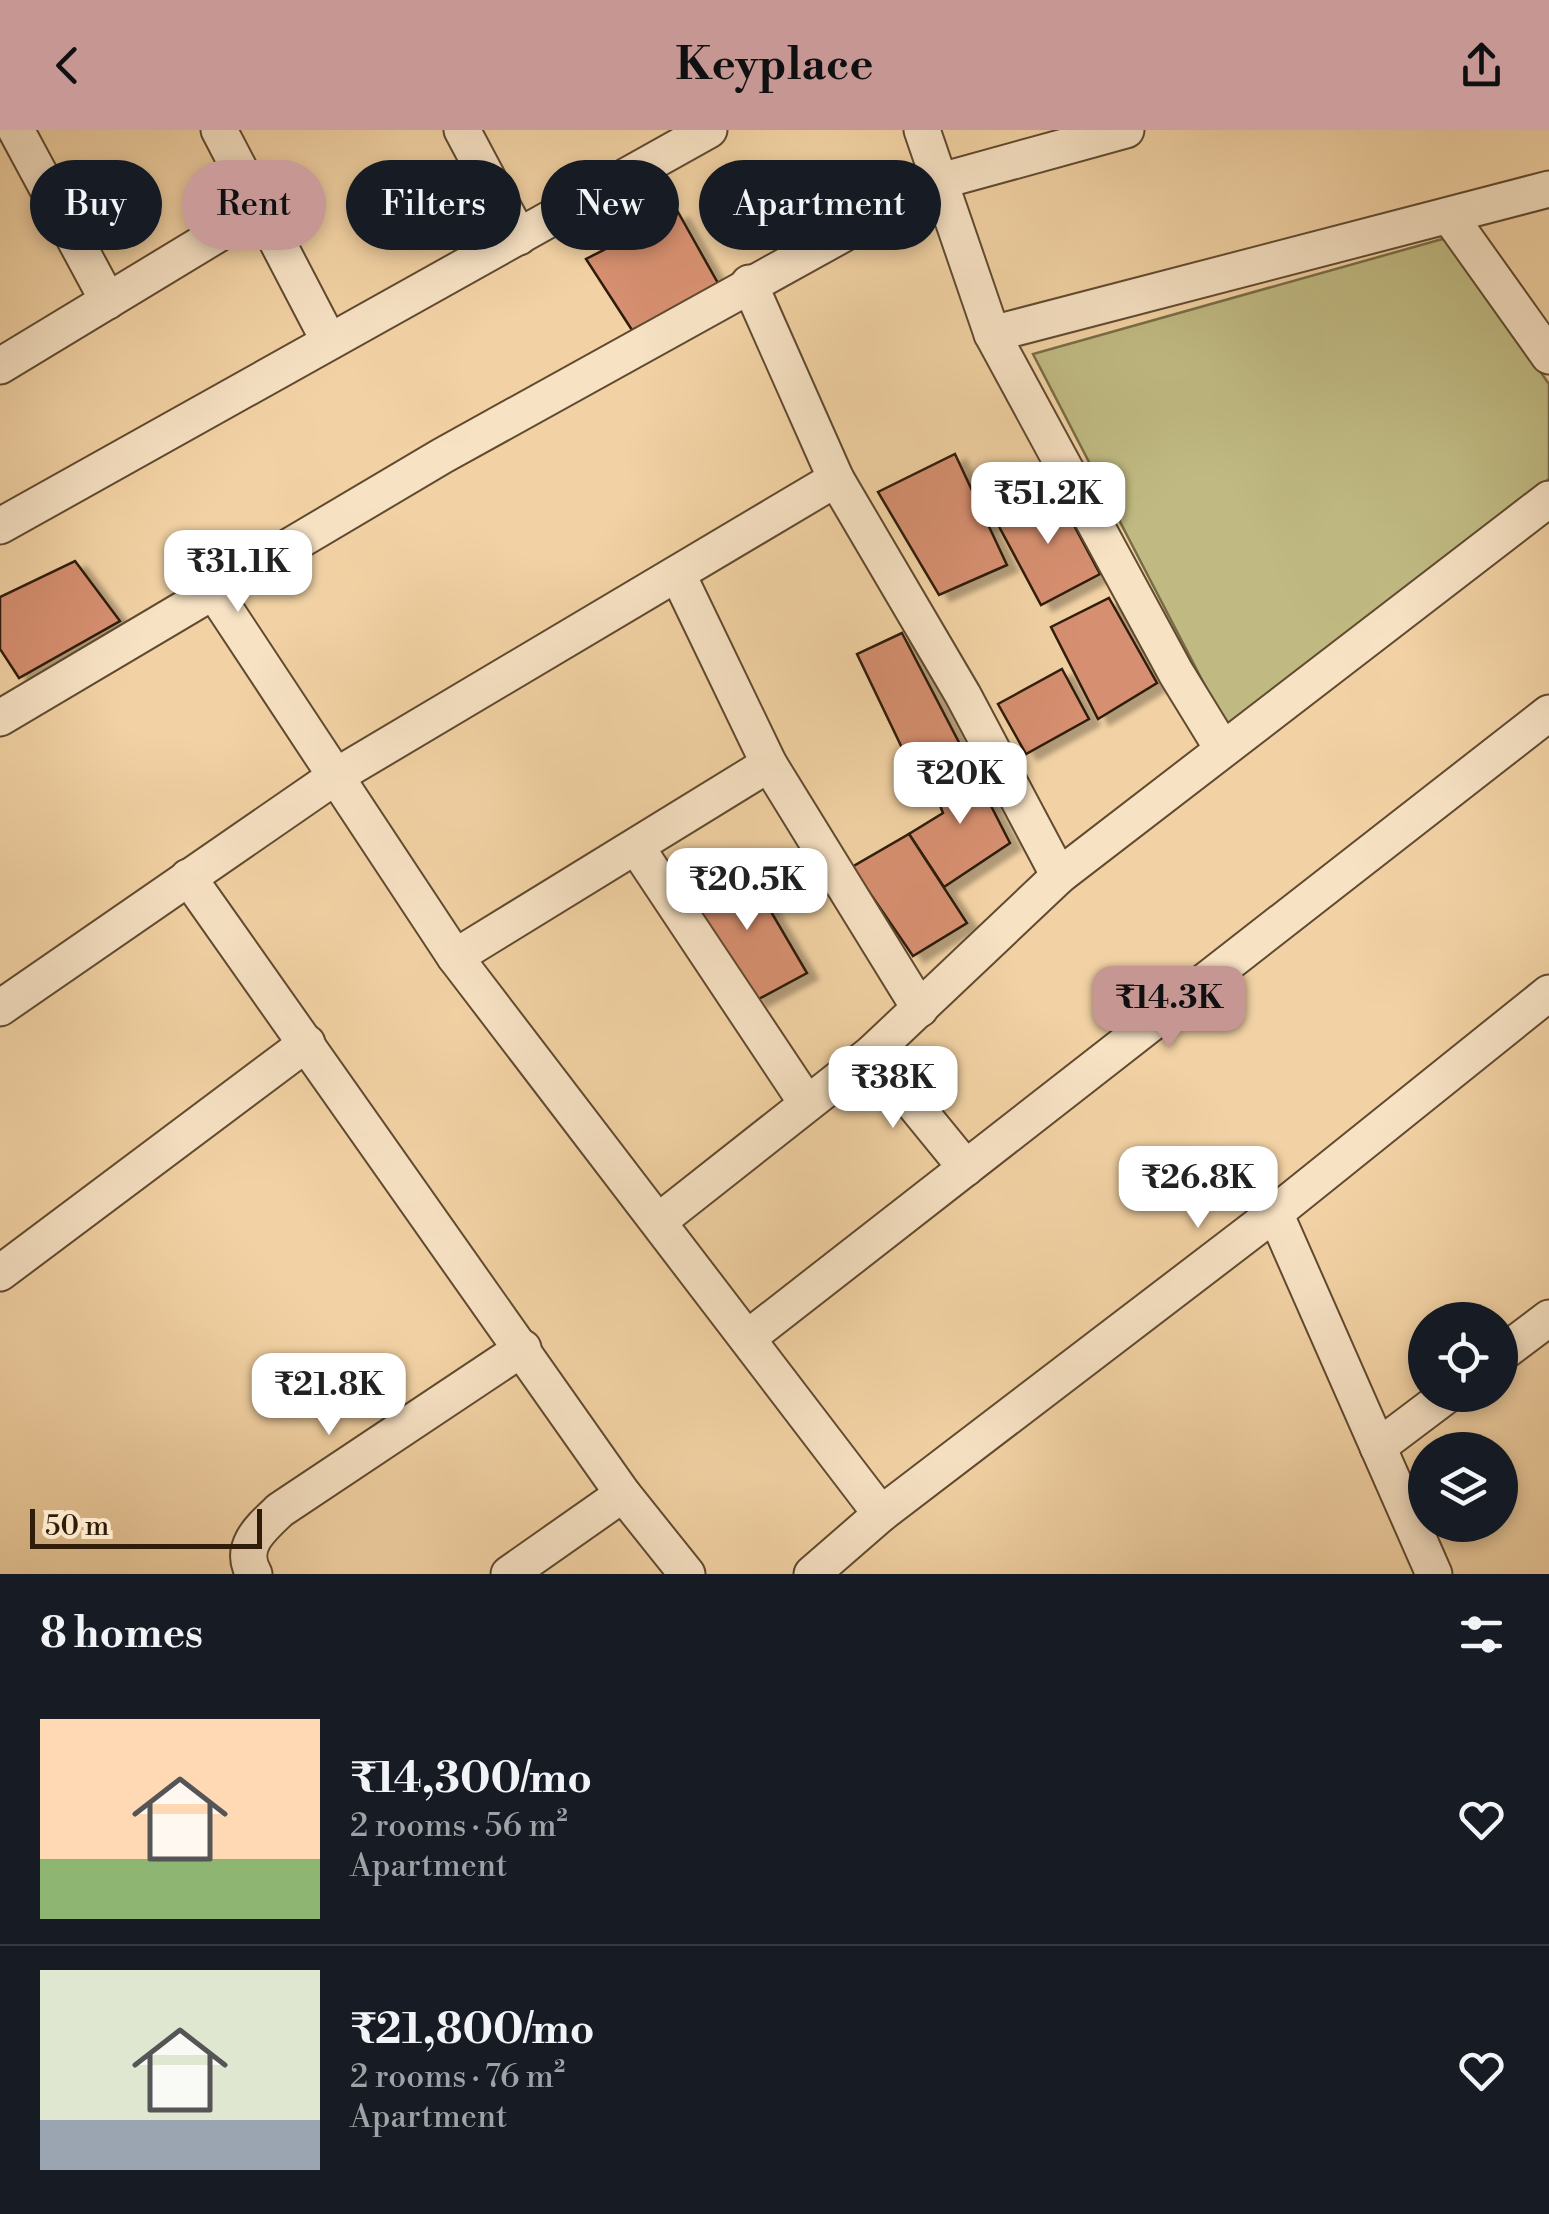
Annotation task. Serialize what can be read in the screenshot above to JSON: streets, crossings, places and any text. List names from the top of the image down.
{
  "scale_bar": "50 m",
  "page": {
    "header": "Keyplace",
    "chip": [
      "Buy",
      "Rent",
      "Filters",
      "New",
      "Apartment"
    ],
    "price": [
      "₹51.2K",
      "₹31.1K",
      "₹20K",
      "₹20.5K",
      "₹14.3K",
      "₹38K",
      "₹26.8K",
      "₹21.8K"
    ],
    "scale": "50 m",
    "heading": "8 homes",
    "list": [
      {
        "name": "₹14,300/mo",
        "note": "2 rooms · 56 m² · Apartment"
      },
      {
        "name": "₹21,800/mo",
        "note": "2 rooms · 76 m² · Apartment"
      }
    ]
  }
}
